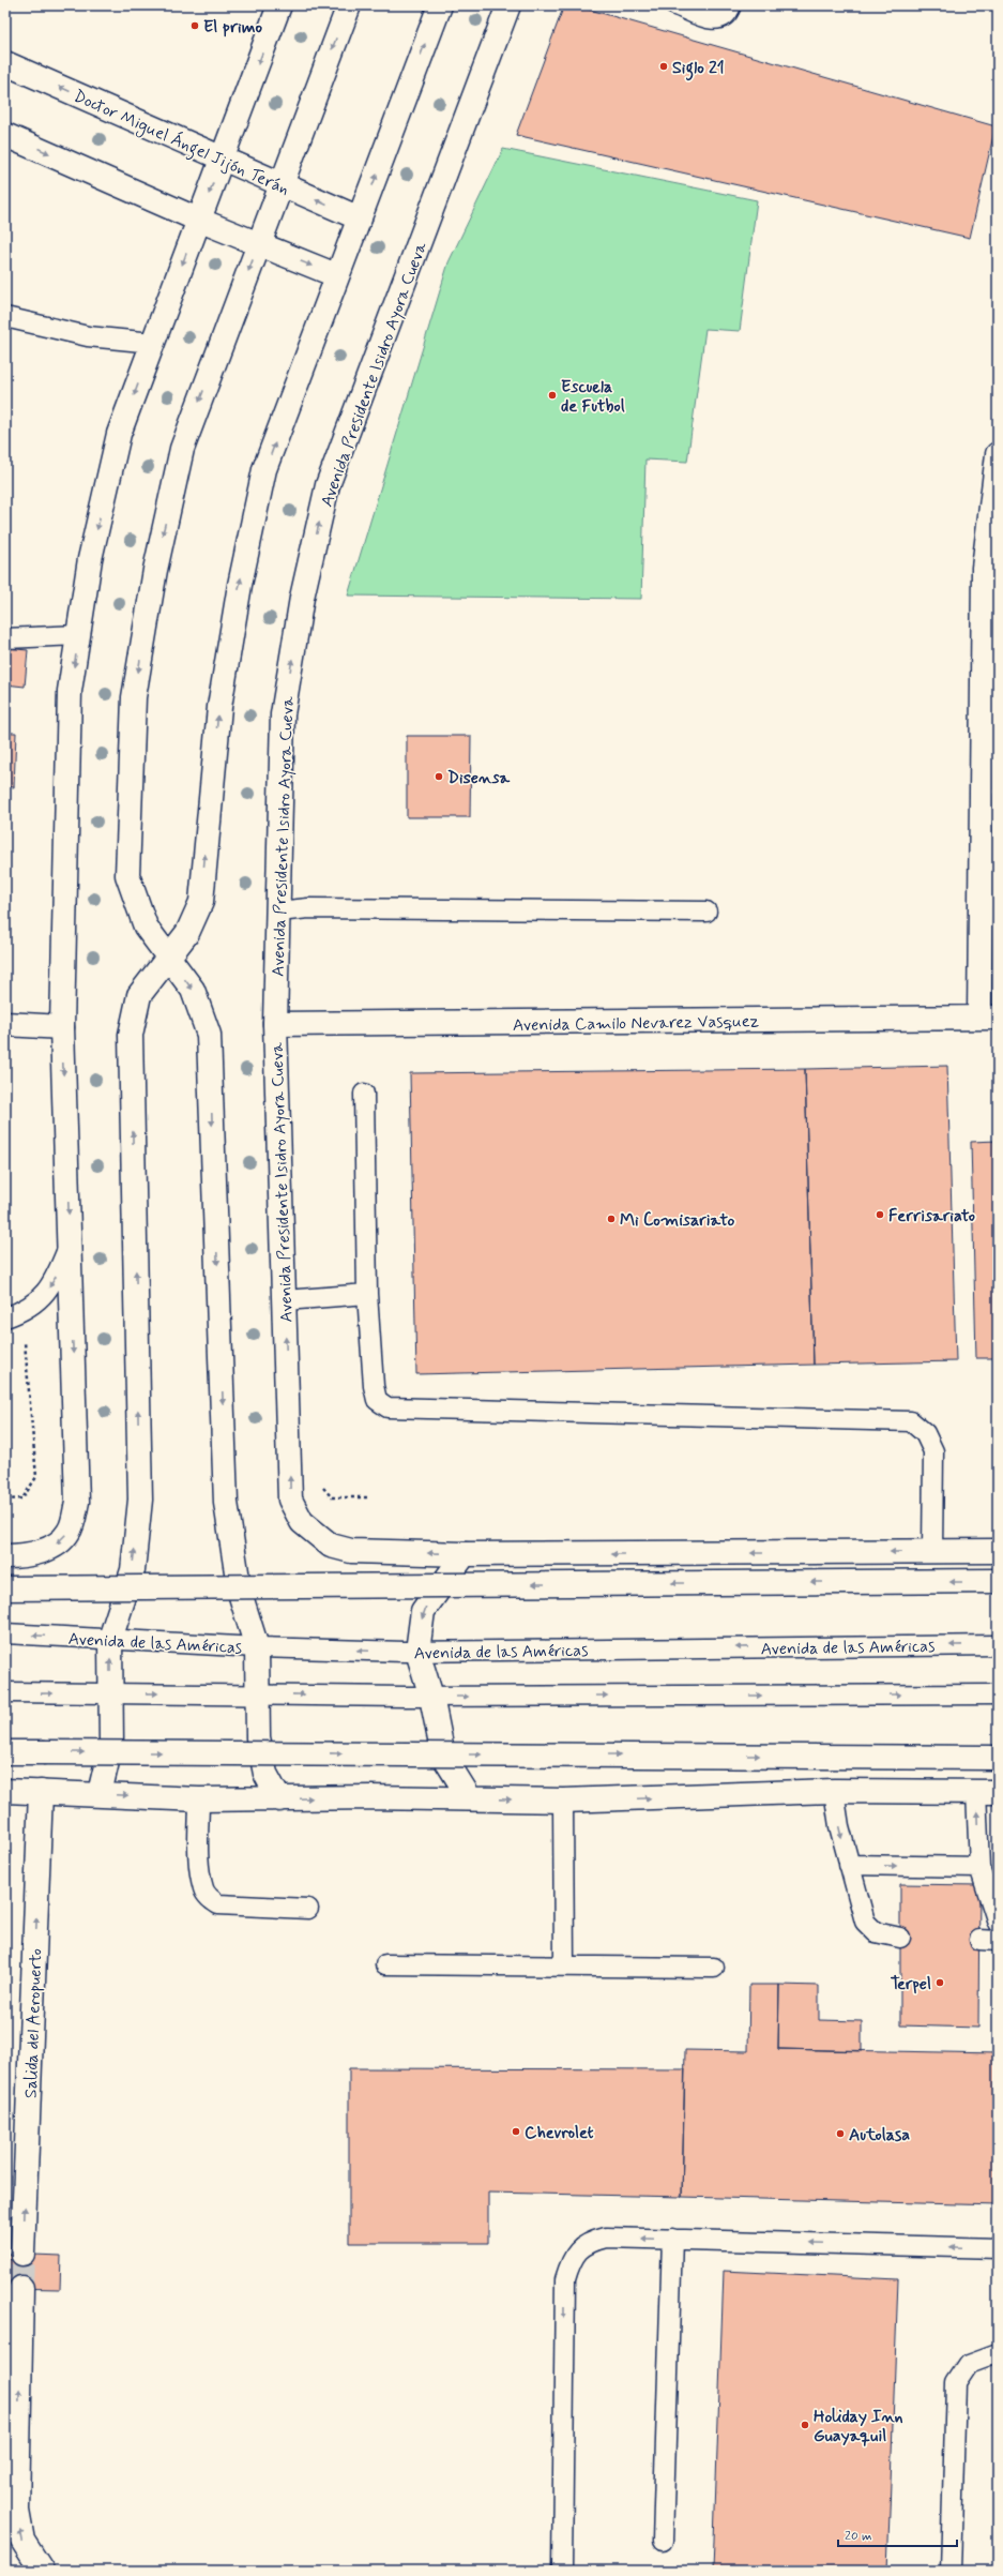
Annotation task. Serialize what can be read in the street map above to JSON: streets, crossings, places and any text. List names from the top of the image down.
{
  "streets": {
    "main road": [
      "Doctor Miguel Ángel Jijón Terán",
      "Avenida Presidente Isidro Ayora Cueva",
      "Avenida Camilo Nevarez Vasquez",
      "Salida del Aeropuerto"
    ],
    "lane": ["Avenida de las Américas"]
  },
  "crossings": [
    ["Avenida Presidente Isidro Ayora Cueva", "Avenida Camilo Nevarez Vasquez"]
  ],
  "one_way": ["Salida del Aeropuerto"],
  "places": [
    "El primo",
    "Siglo 21",
    "Escuela de Futbol",
    "Disensa",
    "Ferrisariato",
    "Mi Comisariato",
    "Terpel",
    "Chevrolet",
    "Autolasa",
    "Holiday Inn Guayaquil"
  ],
  "scale_bar": "20 m"
}
